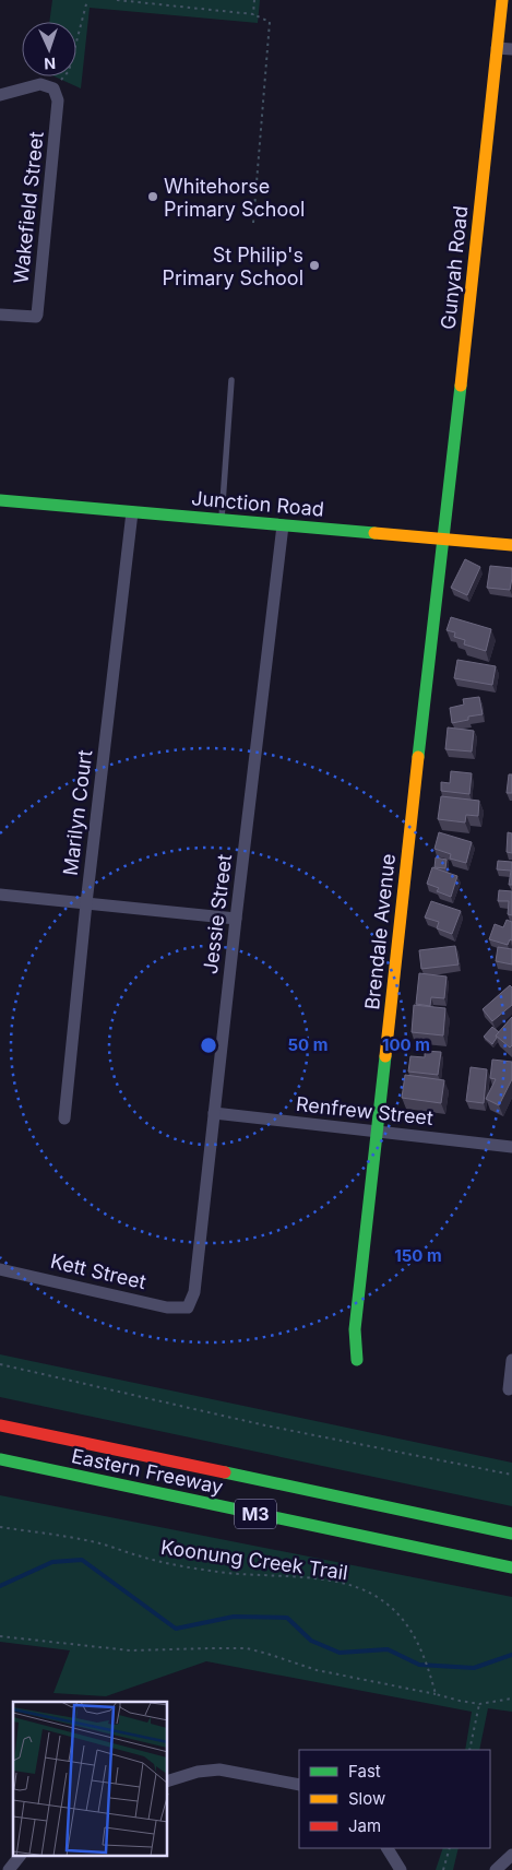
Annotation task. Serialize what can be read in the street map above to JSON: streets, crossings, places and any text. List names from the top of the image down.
{
  "streets": {
    "main road": [
      "Gunyah Road",
      "Junction Road",
      "Brendale Avenue",
      "Eastern Freeway",
      "M3"
    ],
    "street": [
      "Wakefield Street",
      "Marilyn Court",
      "Jessie Street",
      "Renfrew Street",
      "Kett Street"
    ],
    "path": ["Koonung Creek Trail"]
  },
  "crossings": [
    ["Gunyah Road", "Junction Road"],
    ["Gunyah Road", "Brendale Avenue"],
    ["Junction Road", "Marilyn Court"],
    ["Junction Road", "Jessie Street"],
    ["Junction Road", "Brendale Avenue"],
    ["Jessie Street", "Renfrew Street"],
    ["Jessie Street", "Kett Street"],
    ["Brendale Avenue", "Renfrew Street"]
  ],
  "places": ["Whitehorse Primary School", "St Philip's Primary School"],
  "legend": ["Fast", "Slow", "Jam"],
  "north": "bottom",
  "rings": ["50 m", "100 m", "150 m"]
}
